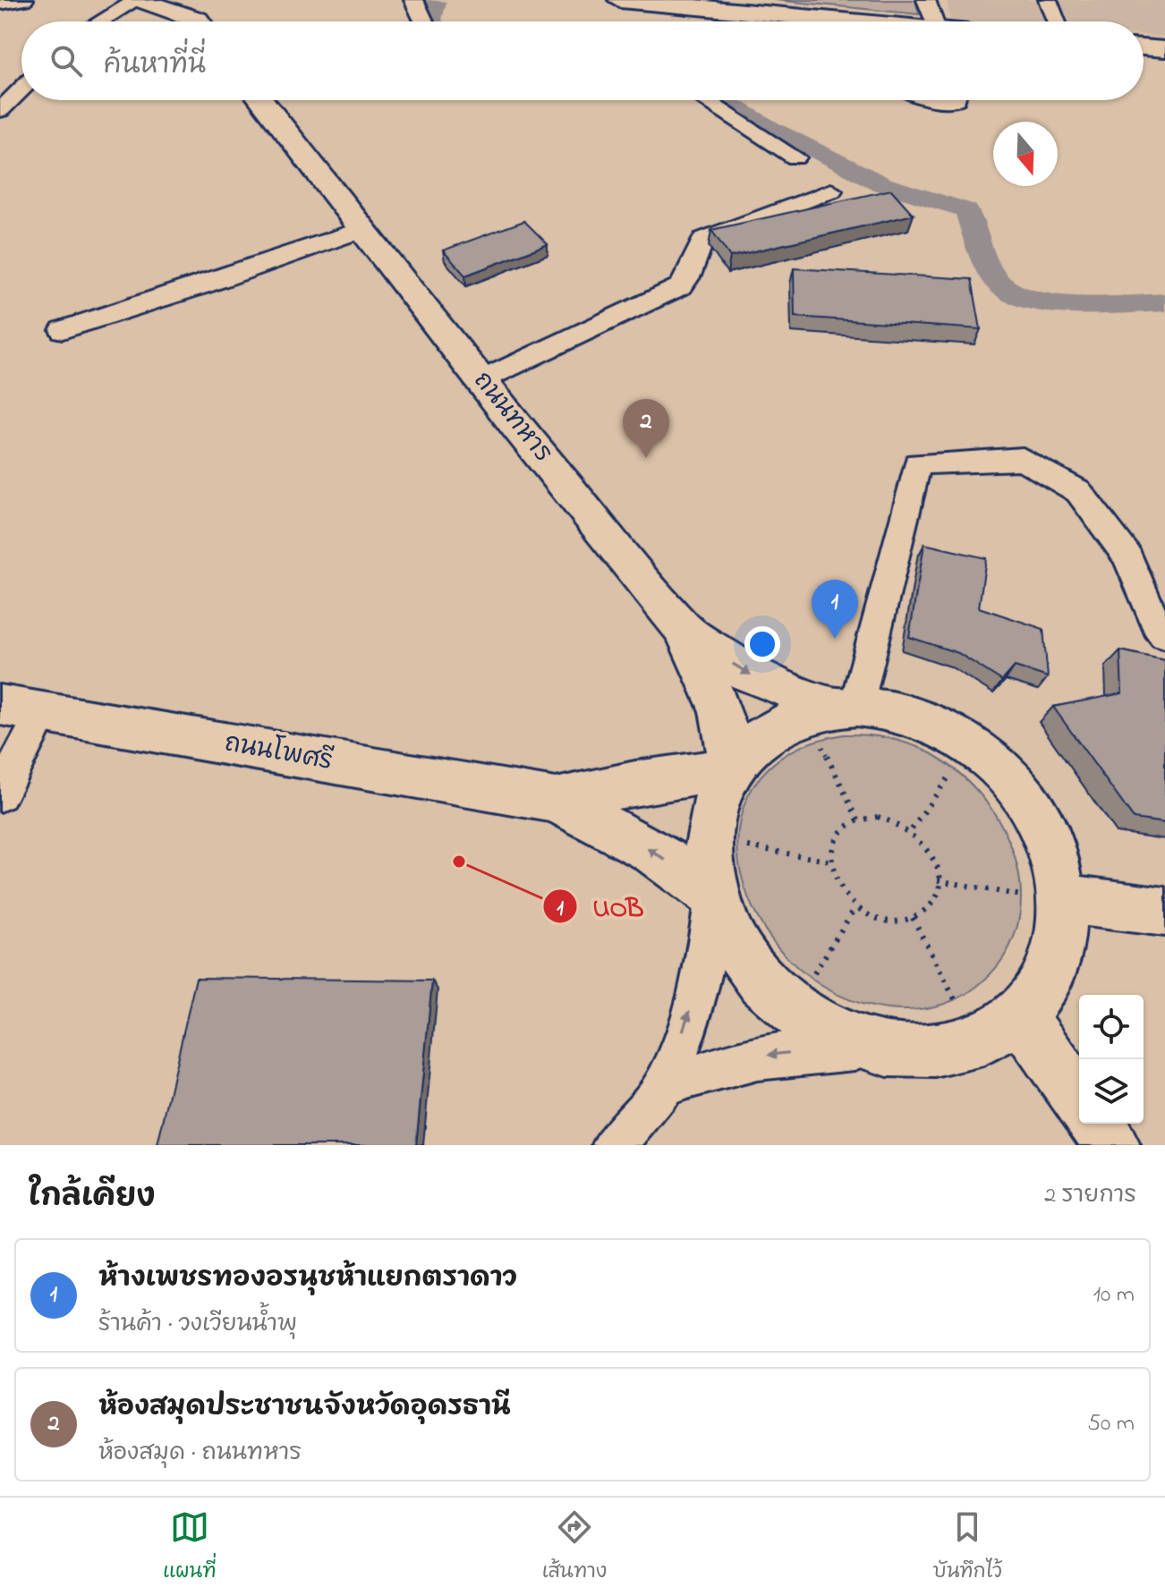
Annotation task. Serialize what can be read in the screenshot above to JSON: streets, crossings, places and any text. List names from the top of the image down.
{
  "streets": {
    "main road": ["ถนนทหาร", "ถนนโพศรี"]
  },
  "crossings": [
    ["ถนนทหาร", "ถนนโพศรี"]
  ],
  "places": ["UOB"],
  "north": "bottom",
  "page": {
    "search": "ค้นหาที่นี่",
    "pins": ["2", "1"],
    "heading": ["ใกล้เคียง", "2 รายการ"],
    "list": [
      {
        "mark": "1",
        "name": "ห้างเพชรทองอรนุชห้าแยกตราดาว",
        "note": "ร้านค้า · วงเวียนน้ำพุ",
        "value": "10 m"
      },
      {
        "mark": "2",
        "name": "ห้องสมุดประชาชนจังหวัดอุดรธานี",
        "note": "ห้องสมุด · ถนนทหาร",
        "value": "50 m"
      }
    ],
    "nav": ["แผนที่", "เส้นทาง", "บันทึกไว้"]
  }
}
